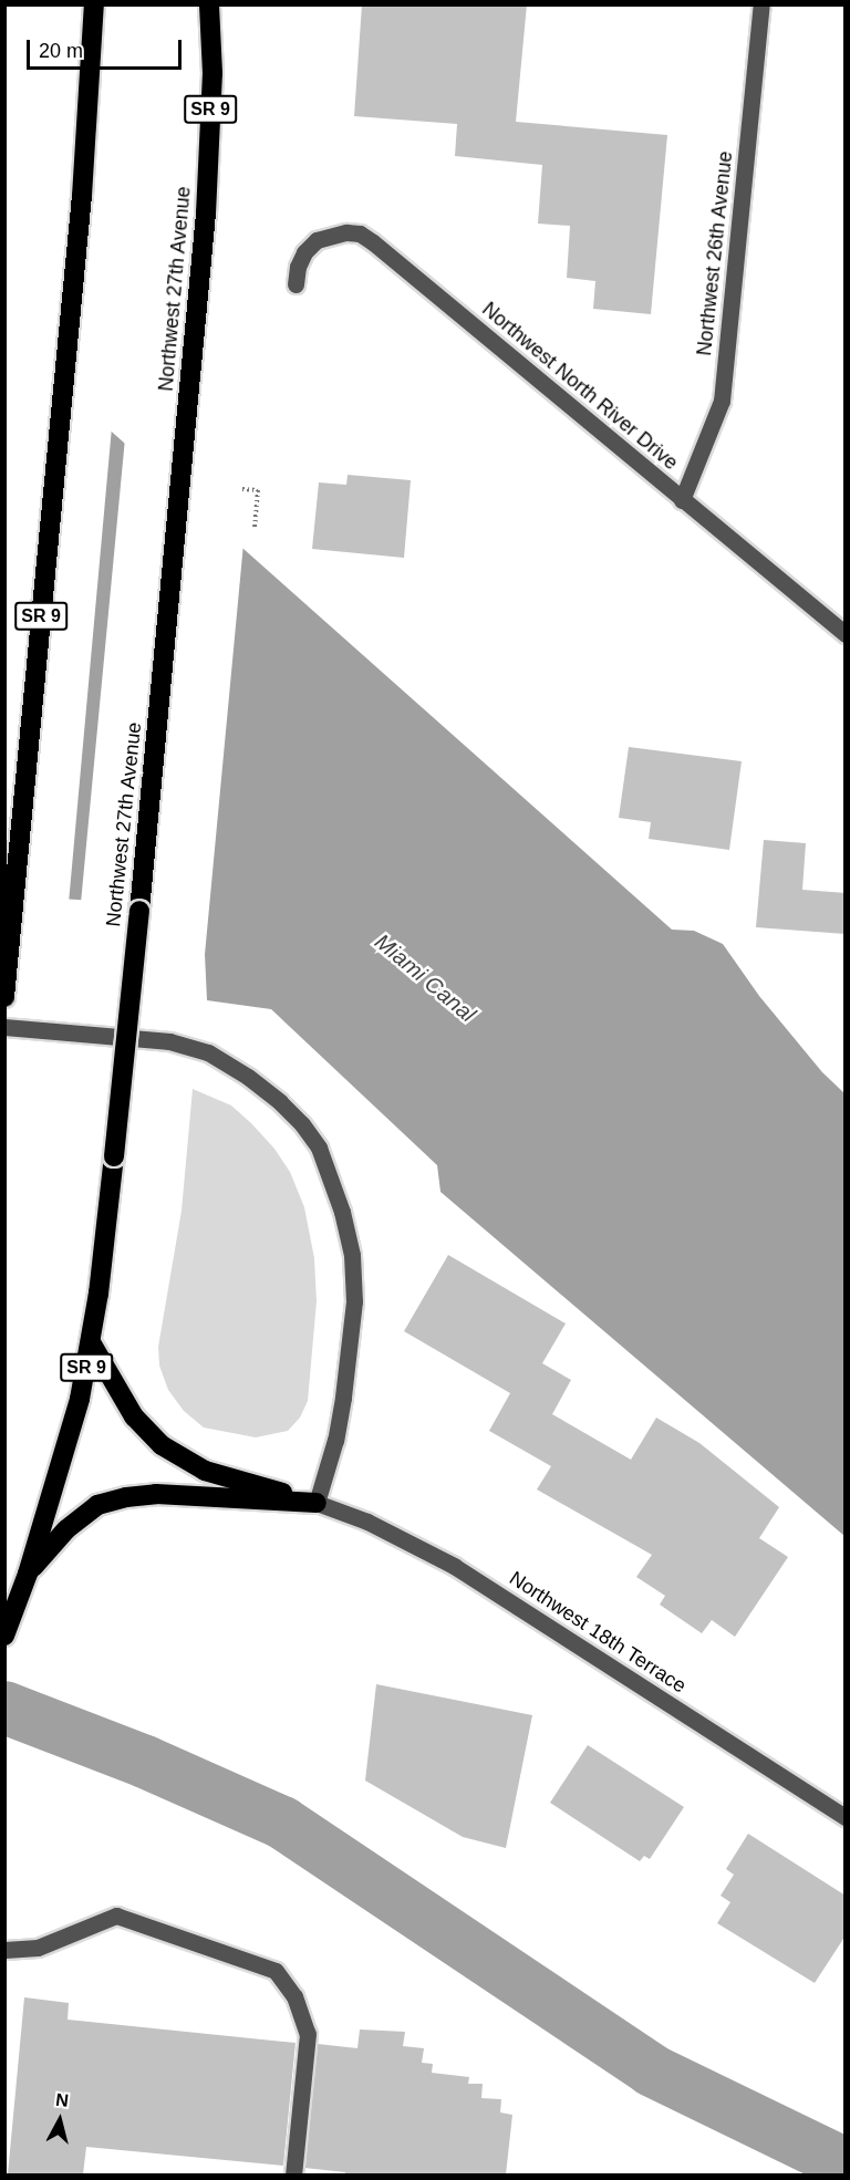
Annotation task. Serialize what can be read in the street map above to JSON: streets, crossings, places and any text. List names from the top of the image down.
{
  "streets": {
    "highway": ["SR 9", "Northwest 27th Avenue"],
    "street": ["Northwest 26th Avenue", "Northwest North River Drive", "Northwest 18th Terrace"]
  },
  "crossings": [
    ["Northwest 26th Avenue", "Northwest North River Drive"]
  ],
  "water": ["Miami Canal"],
  "scale_bar": "20 m",
  "north": "top"
}
